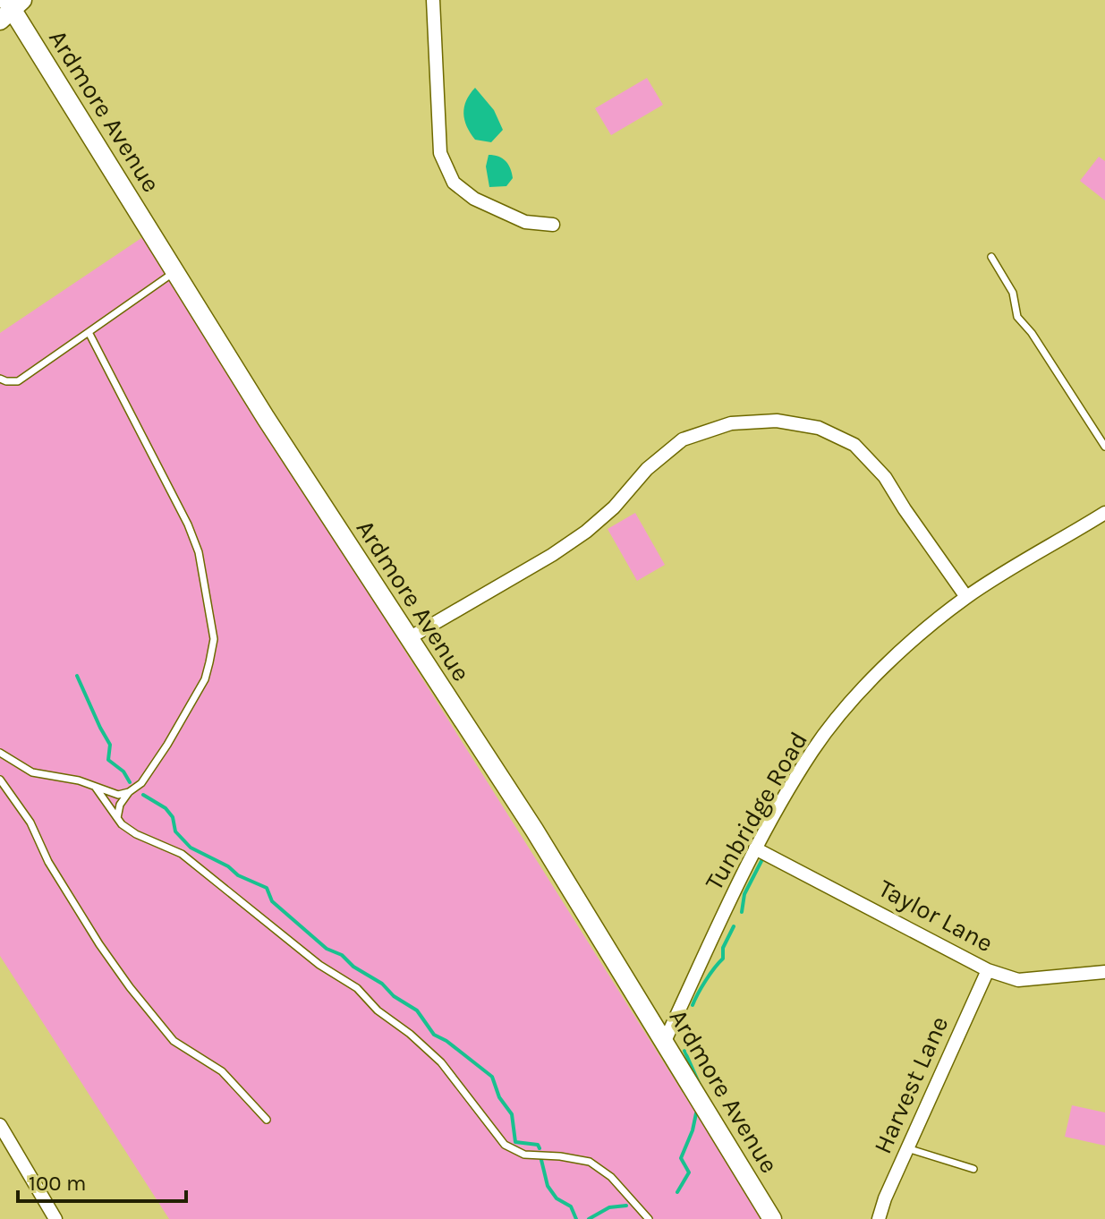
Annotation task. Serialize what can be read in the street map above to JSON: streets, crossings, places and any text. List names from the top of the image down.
{
  "streets": {
    "street": [
      "Ardmore Avenue",
      "Tunbridge Road",
      "Taylor Lane",
      "Harvest Lane"
    ]
  },
  "crossings": [
    ["Ardmore Avenue", "Tunbridge Road"],
    ["Tunbridge Road", "Taylor Lane"],
    ["Taylor Lane", "Harvest Lane"]
  ],
  "scale_bar": "100 m"
}
